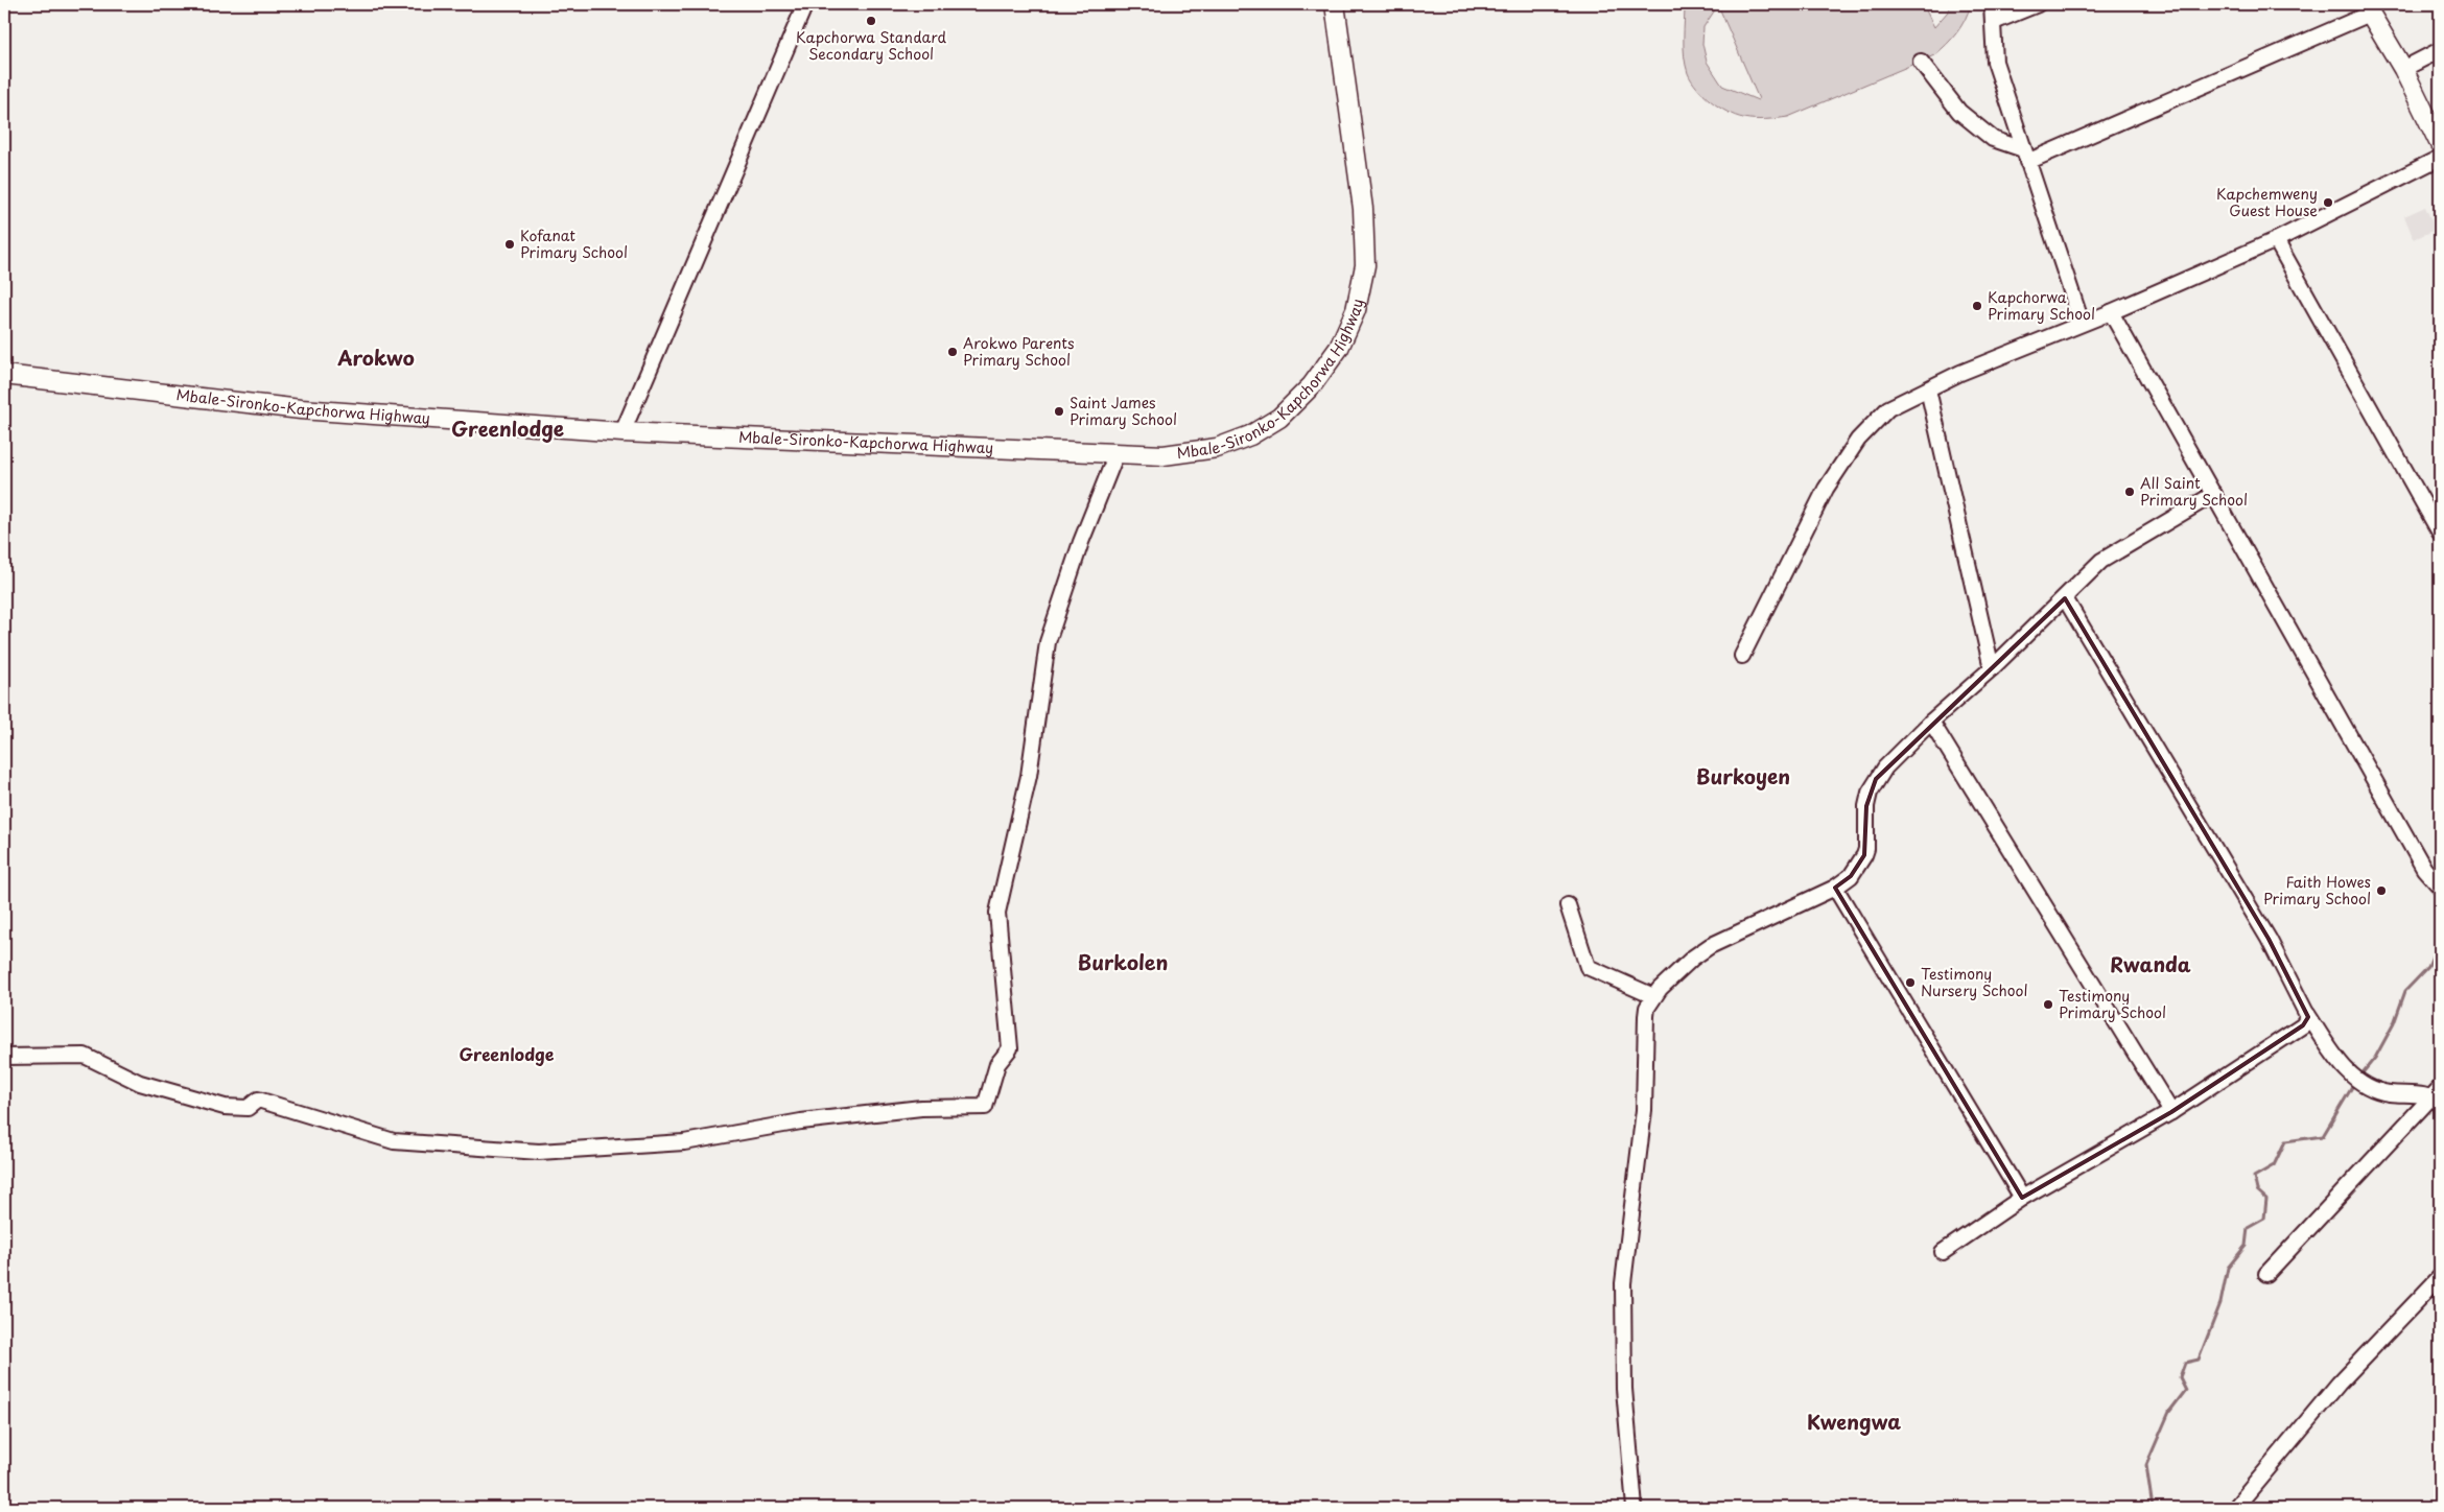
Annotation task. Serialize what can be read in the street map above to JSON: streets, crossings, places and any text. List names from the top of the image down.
{
  "streets": {
    "main road": ["Mbale-Sironko-Kapchorwa Highway"]
  },
  "districts": [
    "Arokwo",
    "Greenlodge",
    "Burkoyen",
    "Burkolen",
    "Rwanda",
    "Greenlodge",
    "Kwengwa"
  ],
  "places": [
    "Kapchorwa Standard Secondary School",
    "Kapchemweny Guest House",
    "Kofanat Primary School",
    "Kapchorwa Primary School",
    "Arokwo Parents Primary School",
    "Saint James Primary School",
    "All Saint Primary School",
    "Faith Howes Primary School",
    "Testimony Nursery School",
    "Testimony Primary School"
  ]
}
